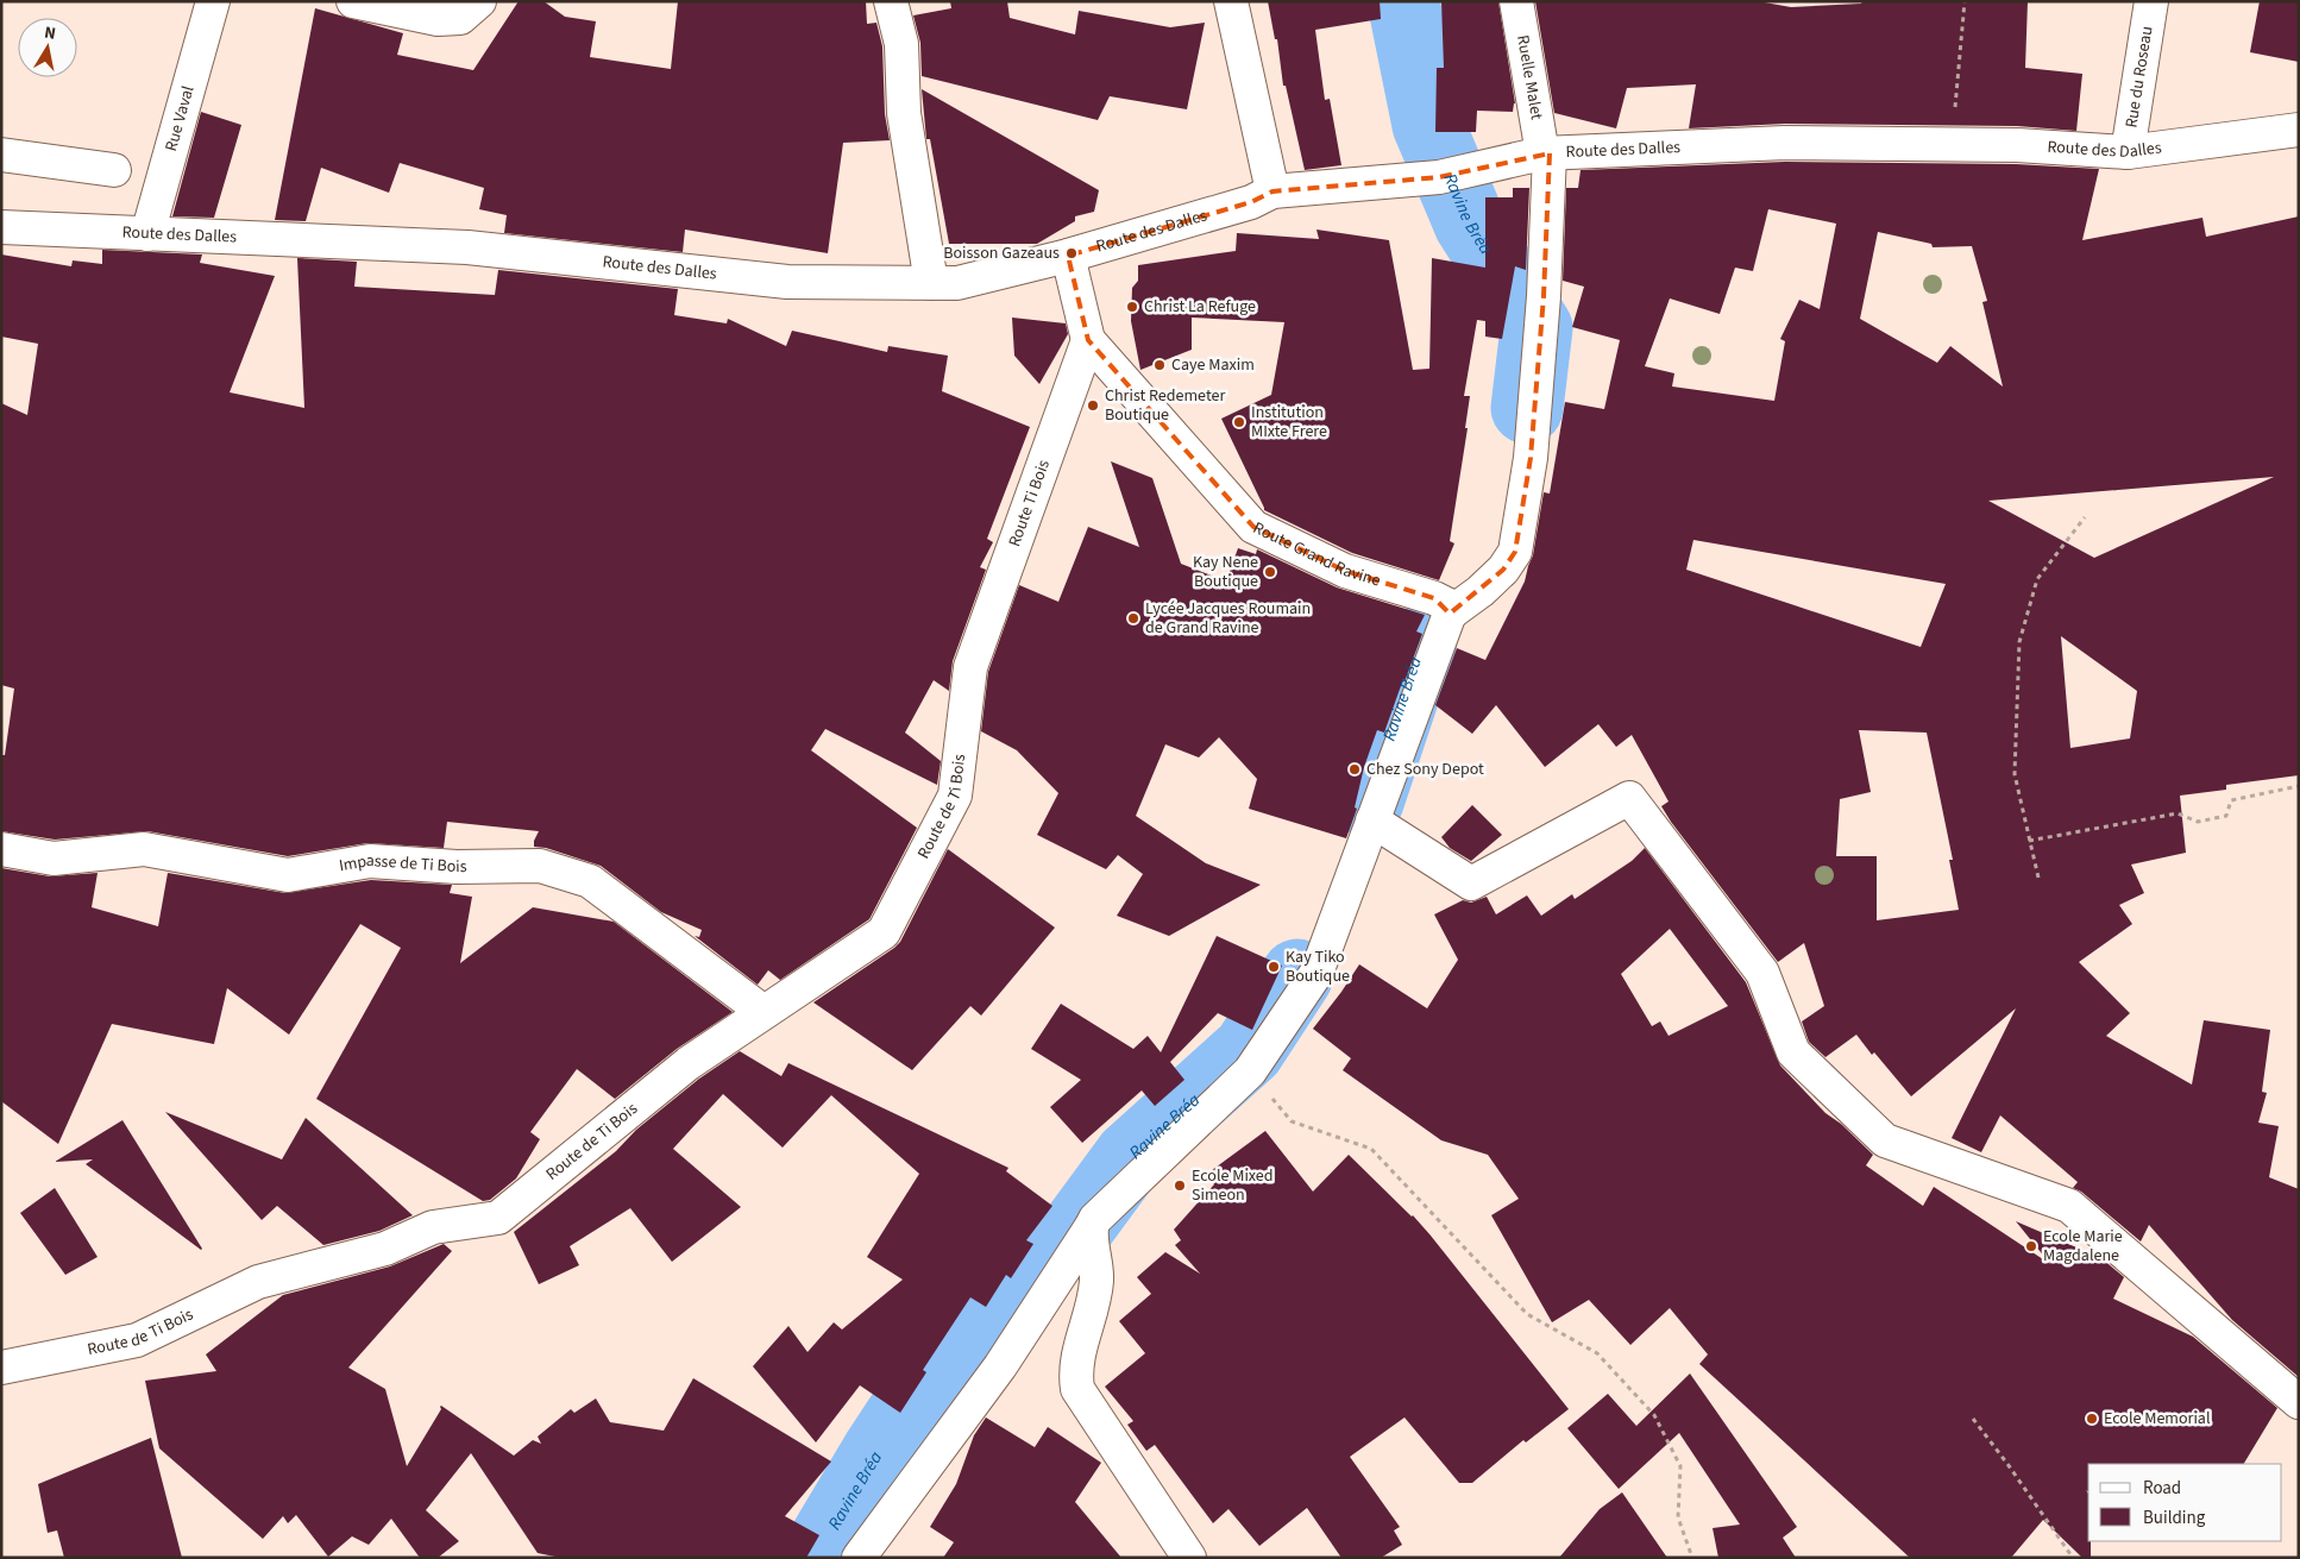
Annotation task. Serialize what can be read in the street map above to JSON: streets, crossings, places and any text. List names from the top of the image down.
{
  "streets": {
    "street": [
      "Ruelle Malet",
      "Rue du Roseau",
      "Rue Vaval",
      "Route des Dalles",
      "Route Ti Bois",
      "Route Grand Ravine",
      "Route de Ti Bois",
      "Impasse de Ti Bois"
    ]
  },
  "crossings": [
    ["Ruelle Malet", "Route des Dalles"],
    ["Ruelle Malet", "Route Grand Ravine"],
    ["Rue du Roseau", "Route des Dalles"],
    ["Rue Vaval", "Route des Dalles"],
    ["Route des Dalles", "Route Grand Ravine"],
    ["Route Ti Bois", "Route Grand Ravine"],
    ["Route Ti Bois", "Route de Ti Bois"],
    ["Route de Ti Bois", "Impasse de Ti Bois"]
  ],
  "water": ["Ravine Bréa"],
  "places": [
    "Boisson Gazeaus",
    "Christ La Refuge",
    "Caye Maxim",
    "Christ Redemeter Boutique",
    "Institution MIxte Frere",
    "Kay Nene Boutique",
    "Lycée Jacques Roumain de Grand Ravine",
    "Chez Sony Depot",
    "Kay Tiko Boutique",
    "Ecole Mixed Simeon",
    "Ecole Marie Magdalene",
    "Ecole Memorial"
  ],
  "legend": ["Road", "Building"],
  "north": "top"
}
